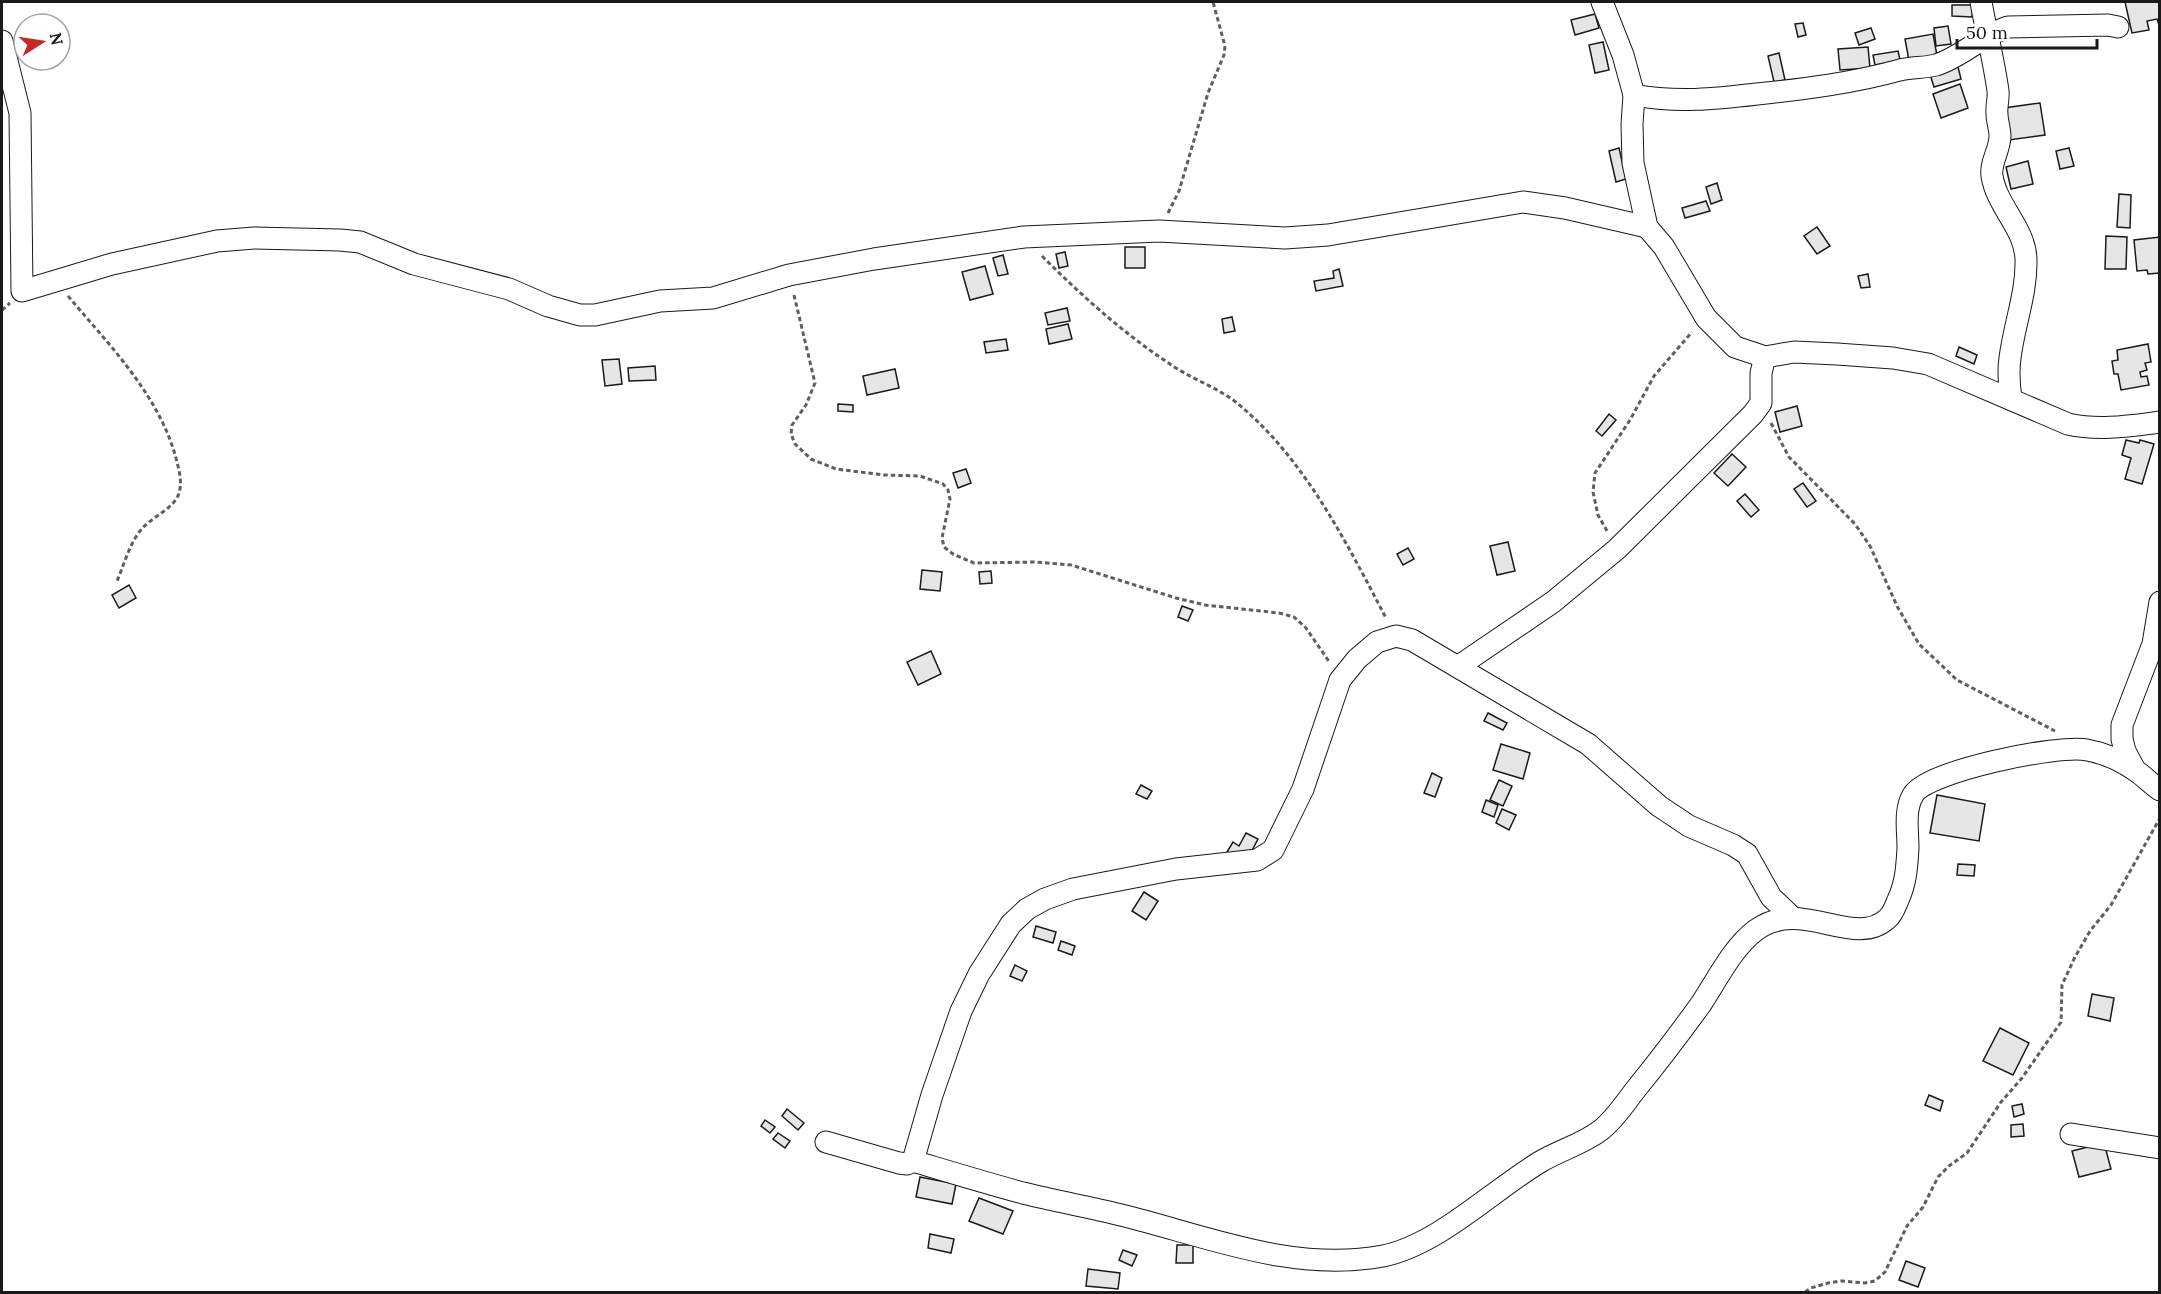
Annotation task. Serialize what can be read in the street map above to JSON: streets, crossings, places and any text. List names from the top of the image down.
{
  "scale_bar": "50 m",
  "north": "right"
}
